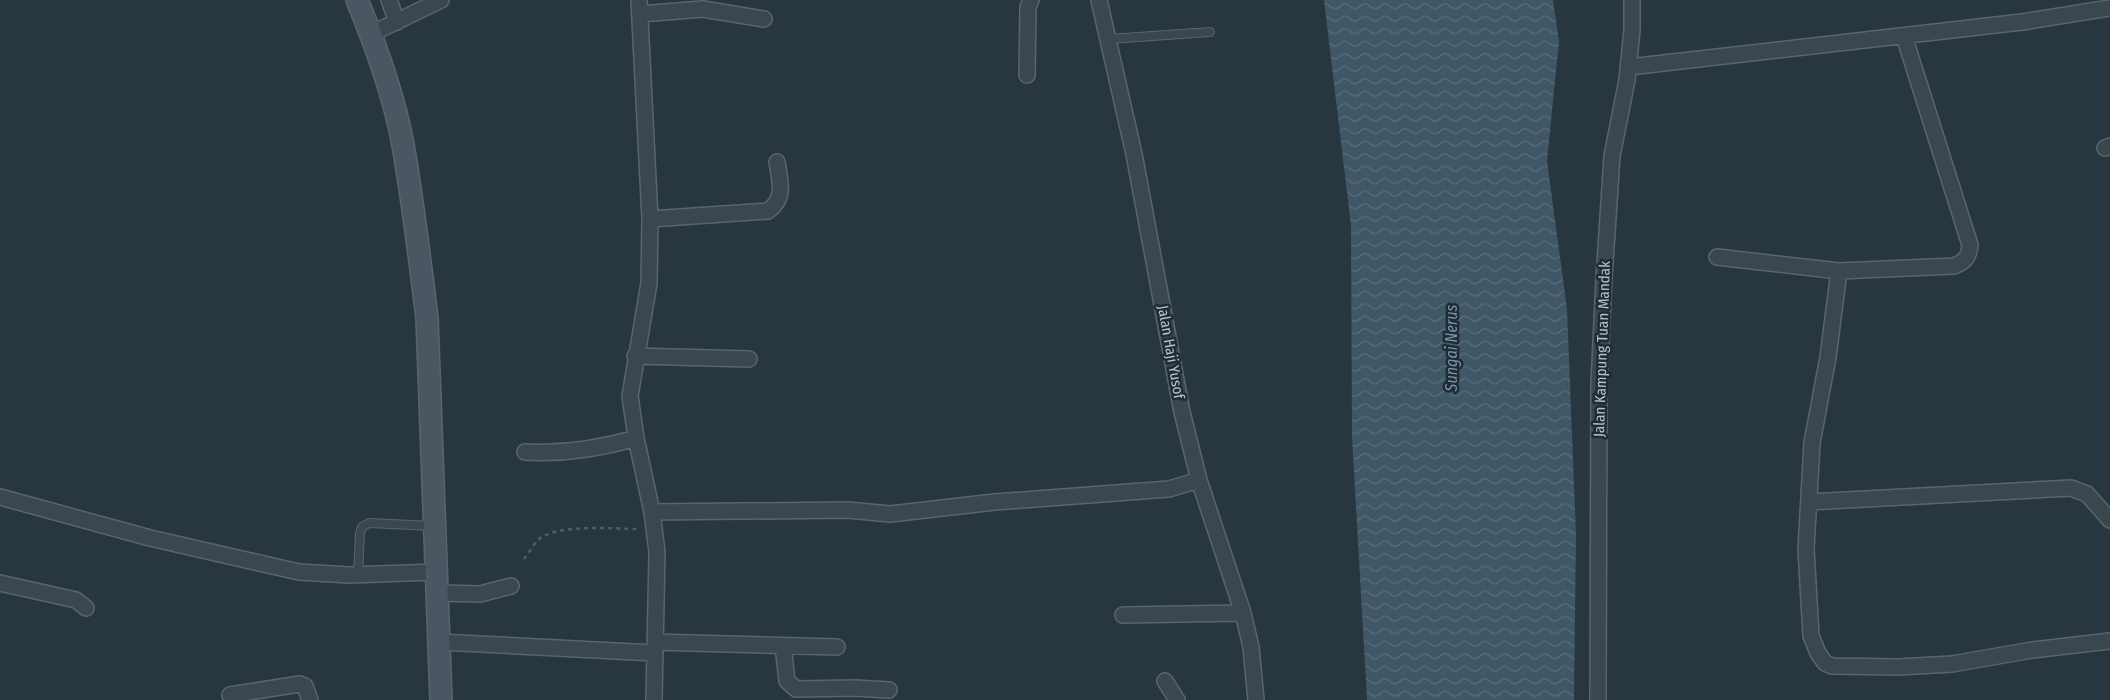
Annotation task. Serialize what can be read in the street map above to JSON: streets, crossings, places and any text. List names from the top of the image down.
{
  "streets": {
    "street": ["Jalan Kampung Tuan Mandak", "Jalan Haji Yusof"]
  },
  "water": ["Sungai Nerus"]
}
